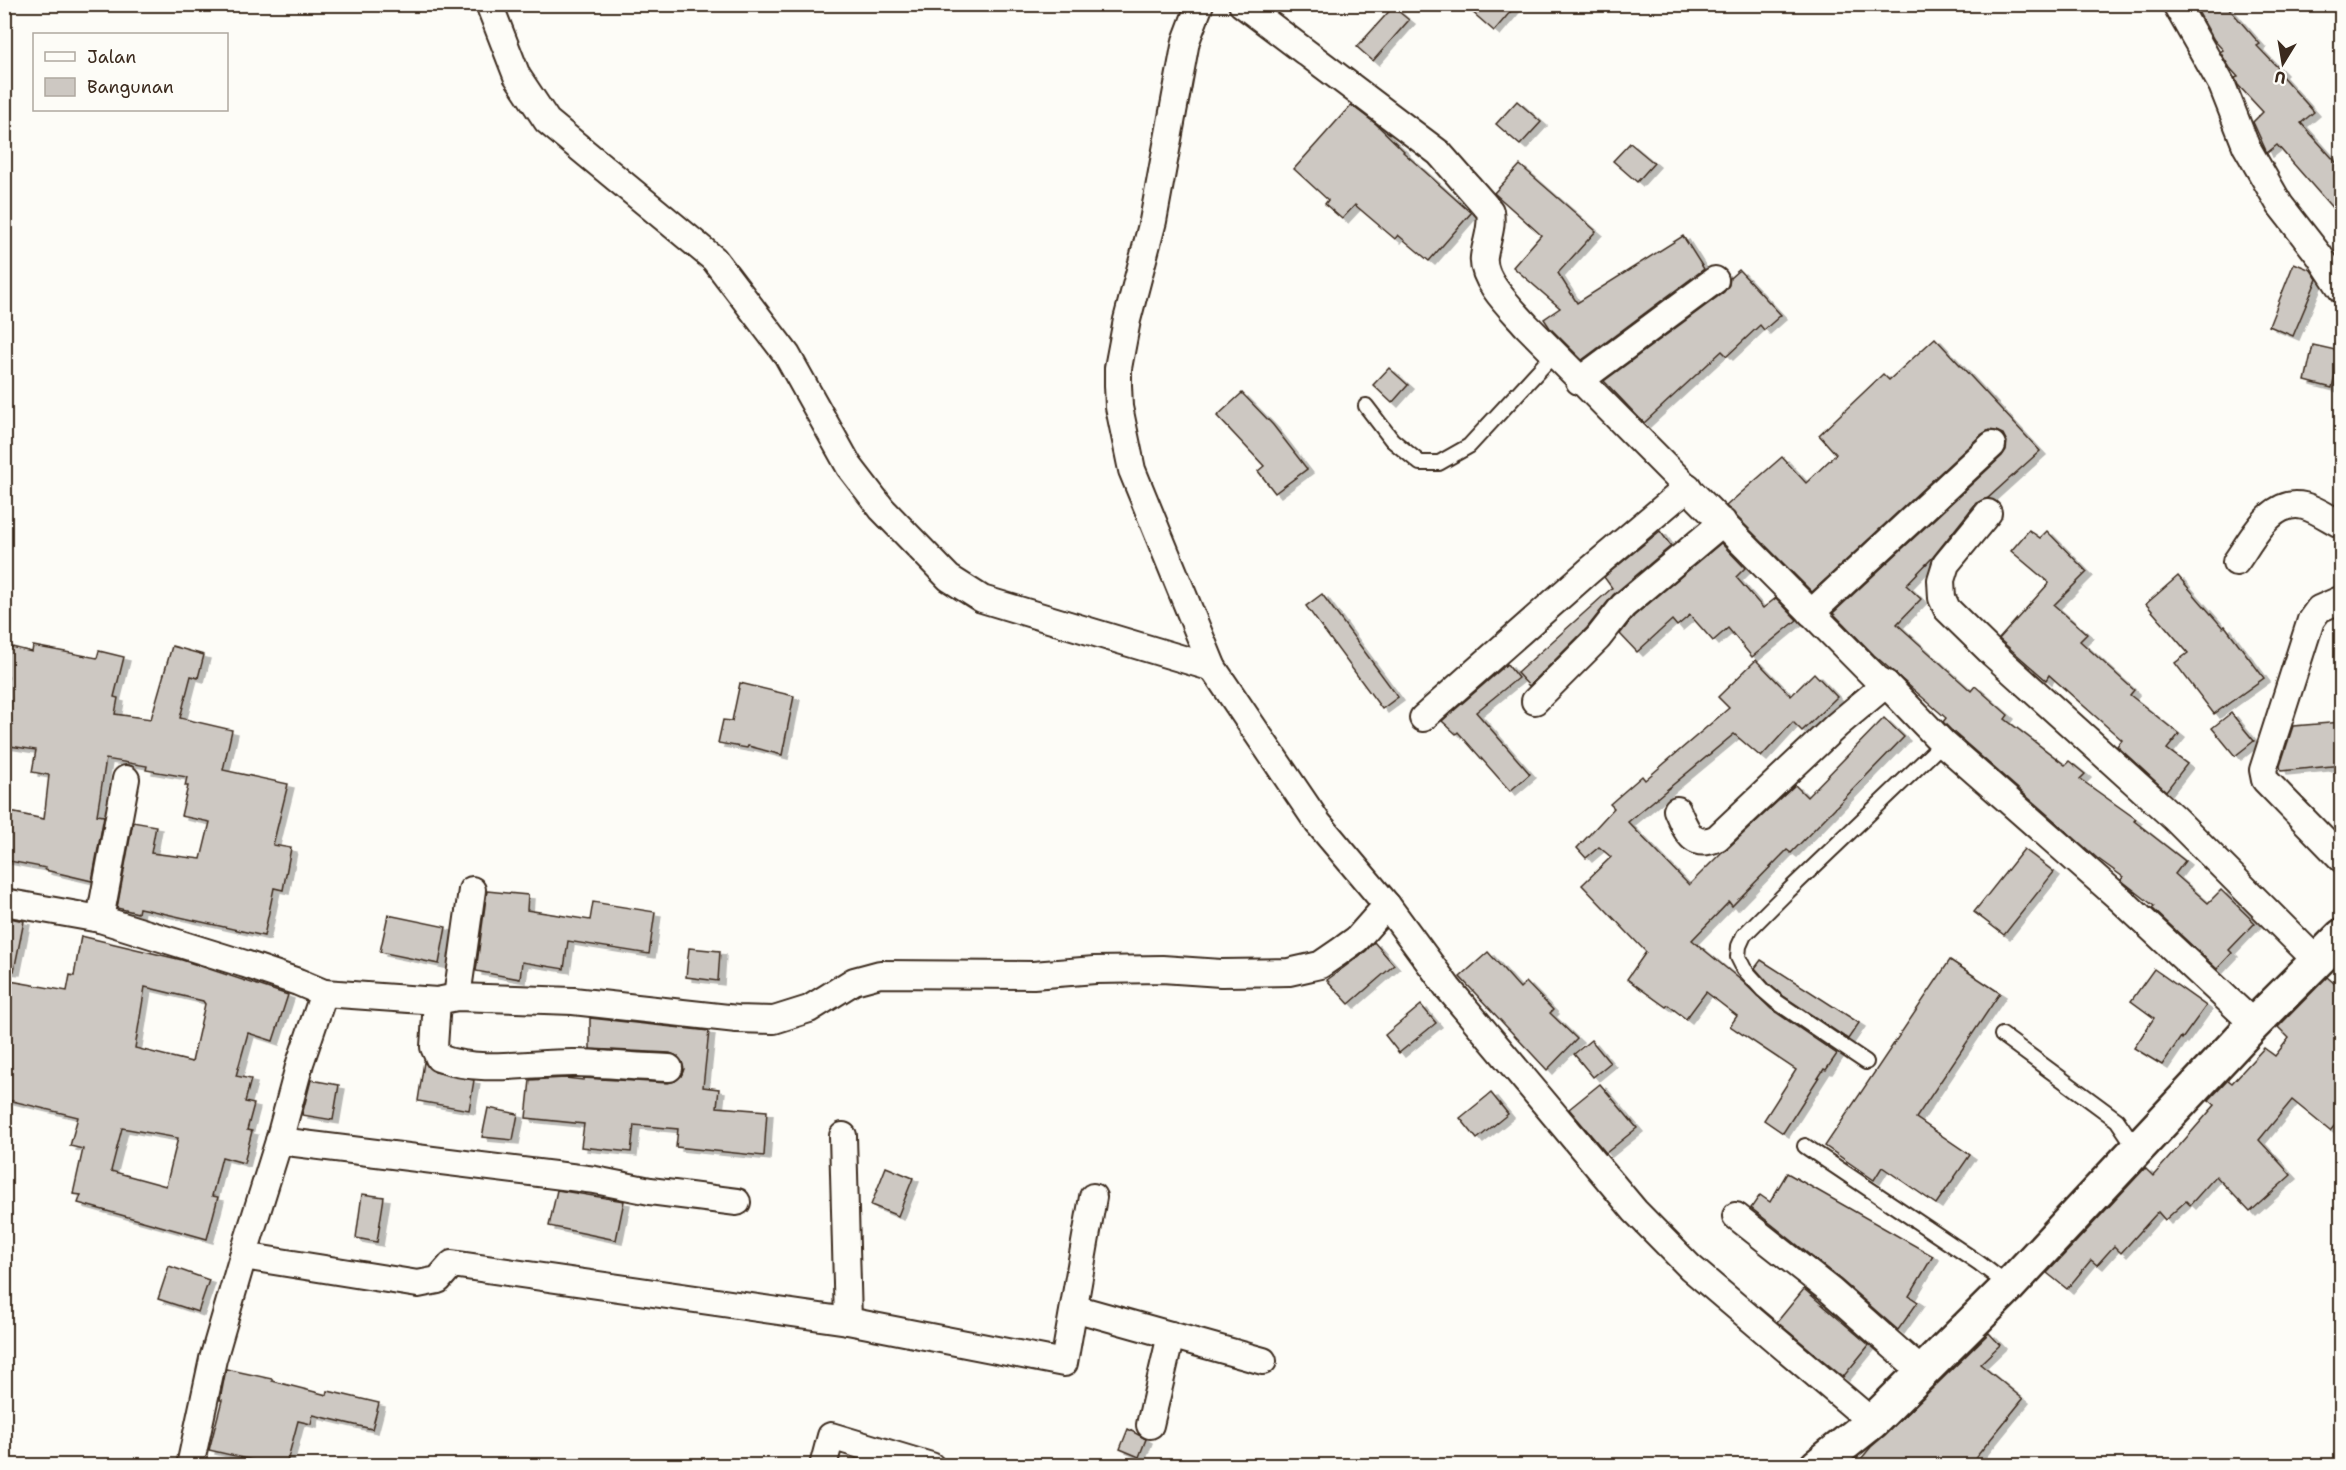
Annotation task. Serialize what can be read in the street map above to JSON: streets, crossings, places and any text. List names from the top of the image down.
{
  "legend": ["Jalan", "Bangunan"],
  "north": "bottom"
}
